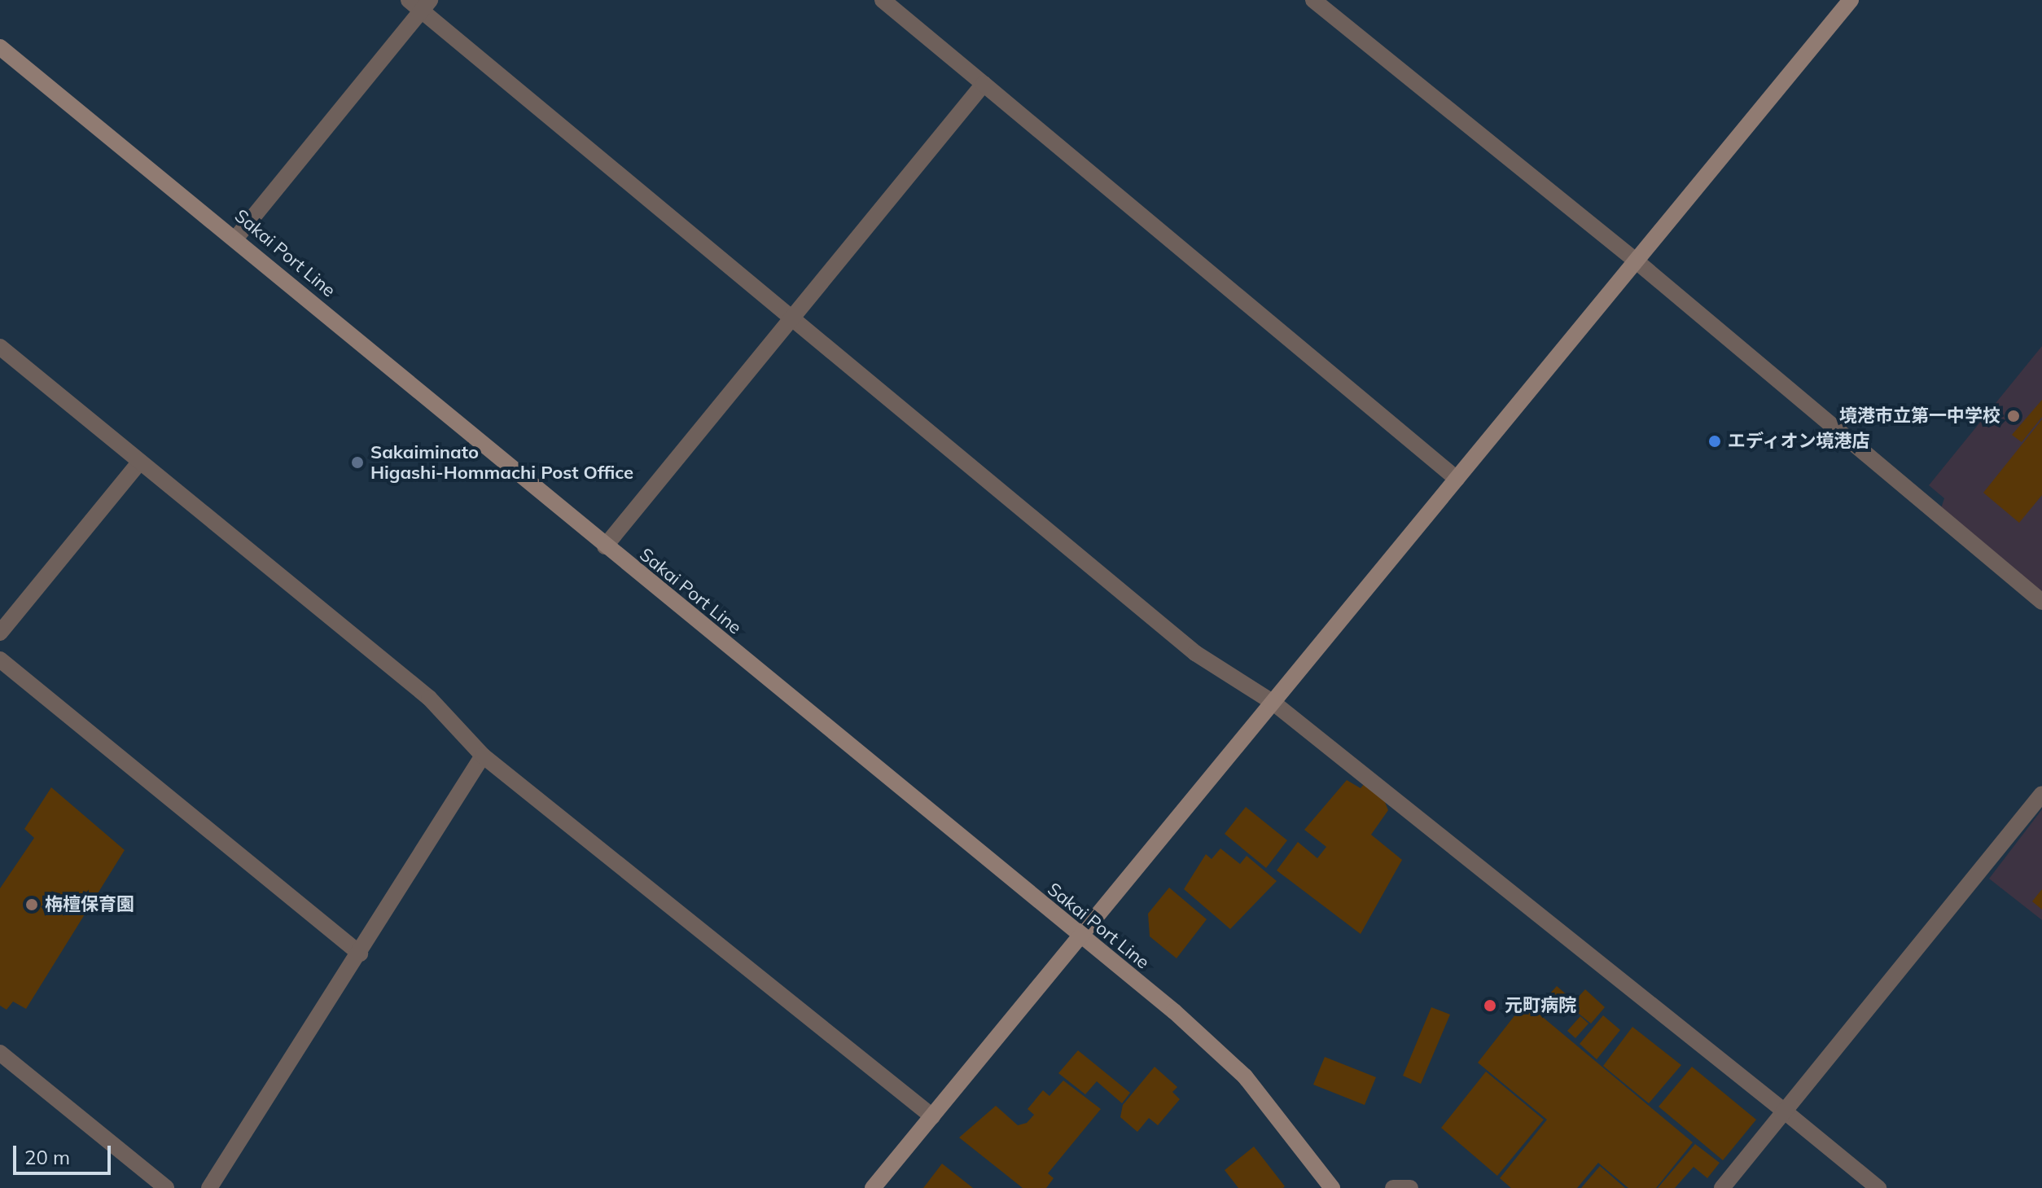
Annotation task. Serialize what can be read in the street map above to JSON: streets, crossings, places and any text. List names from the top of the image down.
{
  "streets": {
    "main road": ["Sakai Port Line"]
  },
  "places": [
    "境港市立第一中学校",
    "エディオン境港店",
    "Sakaiminato Higashi-Hommachi Post Office",
    "栴檀保育園",
    "元町病院"
  ],
  "scale_bar": "20 m"
}
